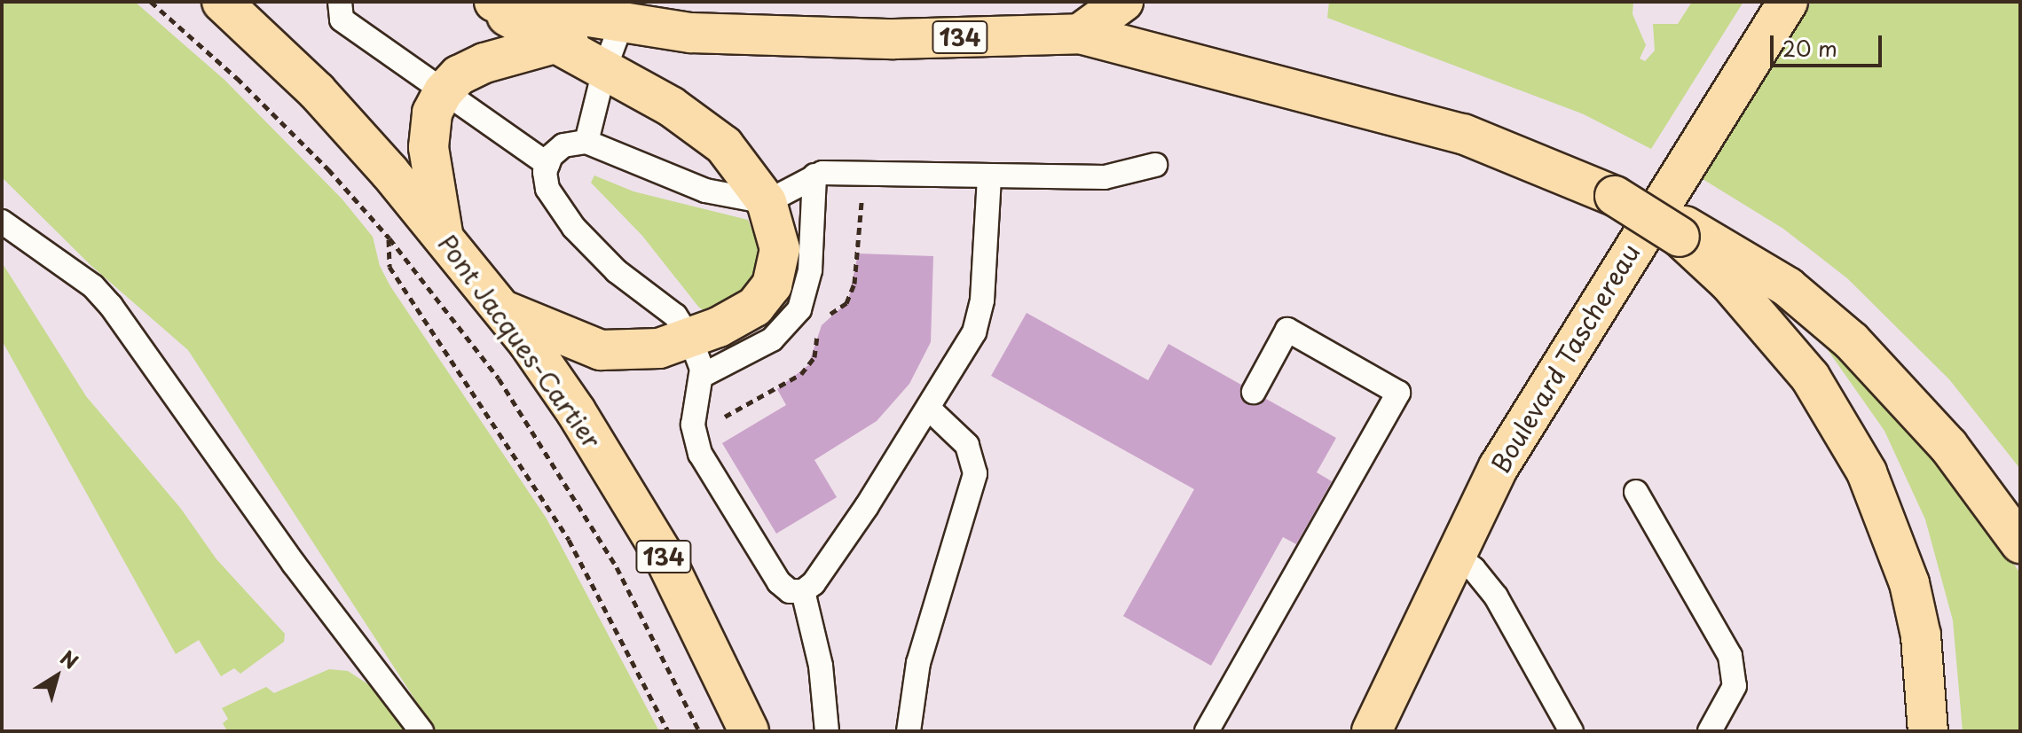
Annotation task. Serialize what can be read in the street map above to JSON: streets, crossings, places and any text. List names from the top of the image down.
{
  "streets": {
    "main road": ["134", "Pont Jacques-Cartier", "Boulevard Taschereau"]
  },
  "scale_bar": "20 m",
  "north": "top right"
}
